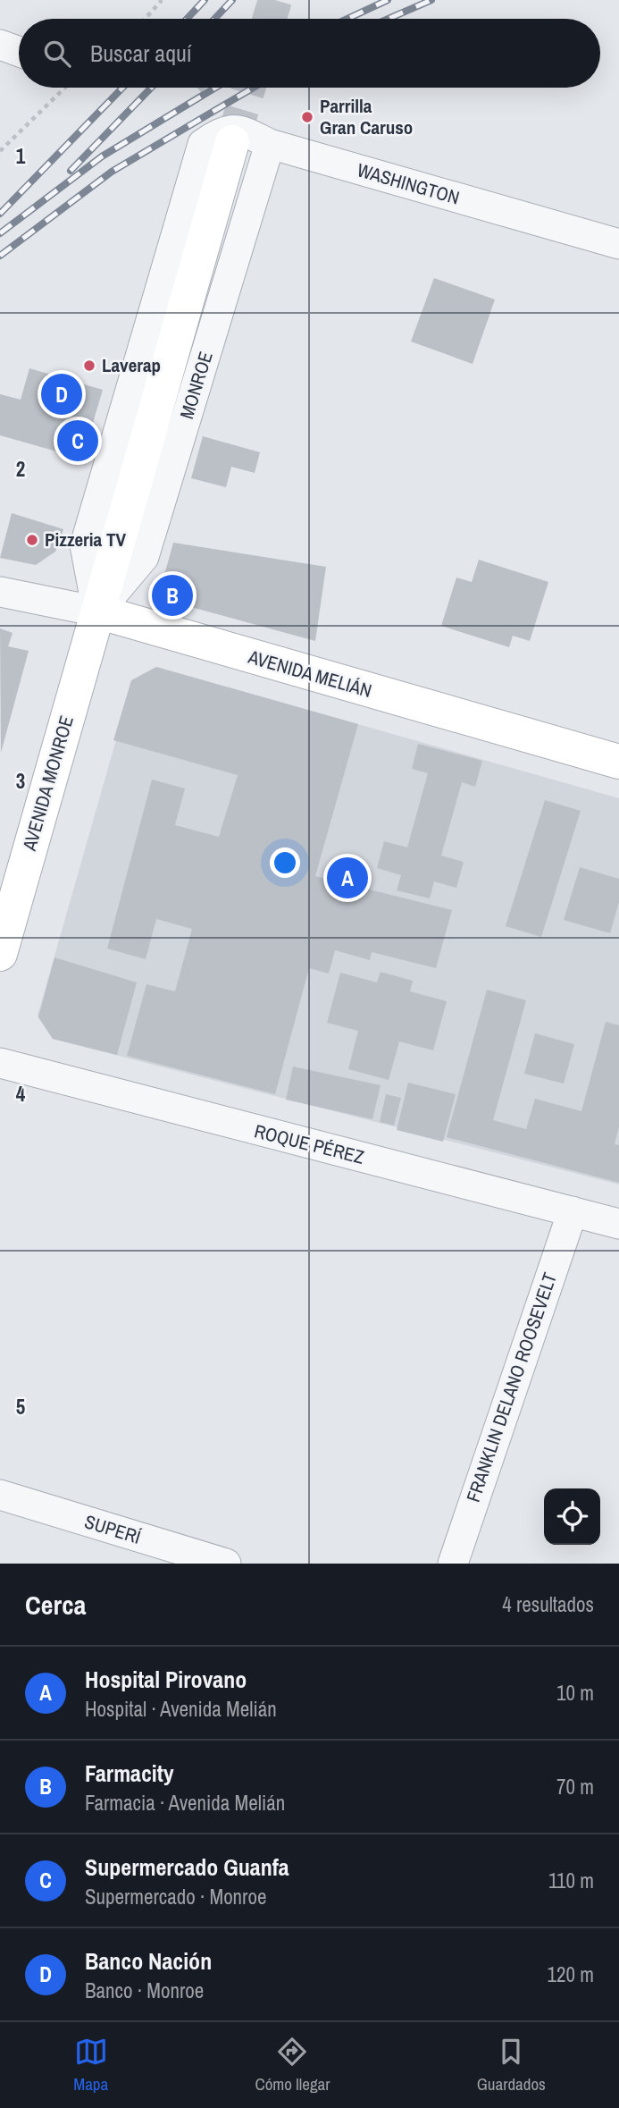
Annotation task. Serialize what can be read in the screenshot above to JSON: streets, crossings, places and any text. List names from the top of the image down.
{
  "streets": {
    "main road": ["MONROE", "AVENIDA MELIÁN", "AVENIDA MONROE"],
    "street": [
      "WASHINGTON",
      "ROQUE PÉREZ",
      "FRANKLIN DELANO ROOSEVELT",
      "SUPERÍ"
    ]
  },
  "crossings": [
    ["WASHINGTON", "MONROE"],
    ["MONROE", "AVENIDA MELIÁN"],
    ["MONROE", "AVENIDA MONROE"],
    ["AVENIDA MELIÁN", "AVENIDA MONROE"],
    ["ROQUE PÉREZ", "FRANKLIN DELANO ROOSEVELT"]
  ],
  "places": ["Parrilla Gran Caruso", "Laverap", "Pizzeria TV"],
  "page": {
    "search": "Buscar aquí",
    "pins": [
      "D",
      "C",
      "B",
      "A"
    ],
    "heading": ["Cerca", "4 resultados"],
    "list": [
      {
        "mark": "A",
        "name": "Hospital Pirovano",
        "note": "Hospital · Avenida Melián",
        "value": "10 m"
      },
      {
        "mark": "B",
        "name": "Farmacity",
        "note": "Farmacia · Avenida Melián",
        "value": "70 m"
      },
      {
        "mark": "C",
        "name": "Supermercado Guanfa",
        "note": "Supermercado · Monroe",
        "value": "110 m"
      },
      {
        "mark": "D",
        "name": "Banco Nación",
        "note": "Banco · Monroe",
        "value": "120 m"
      }
    ],
    "nav": ["Mapa", "Cómo llegar", "Guardados"]
  },
  "grid": {
    "rows": [
      "1",
      "2",
      "3",
      "4",
      "5"
    ]
  }
}
